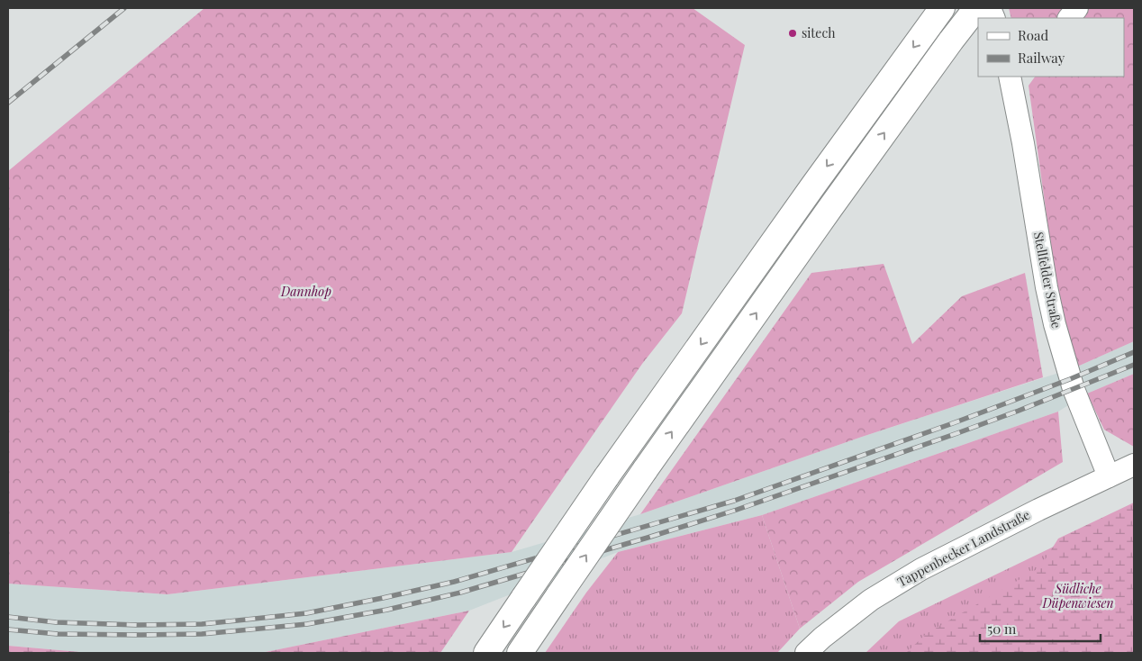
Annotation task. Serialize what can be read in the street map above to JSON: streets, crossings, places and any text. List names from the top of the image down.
{
  "streets": {
    "street": ["Stellfelder Straße", "Tappenbecker Landstraße"]
  },
  "crossings": [
    ["Stellfelder Straße", "Tappenbecker Landstraße"]
  ],
  "parks": ["Dannhop", "Südliche Düpenwiesen"],
  "places": ["sitech"],
  "legend": ["Road", "Railway"],
  "scale_bar": "50 m"
}
